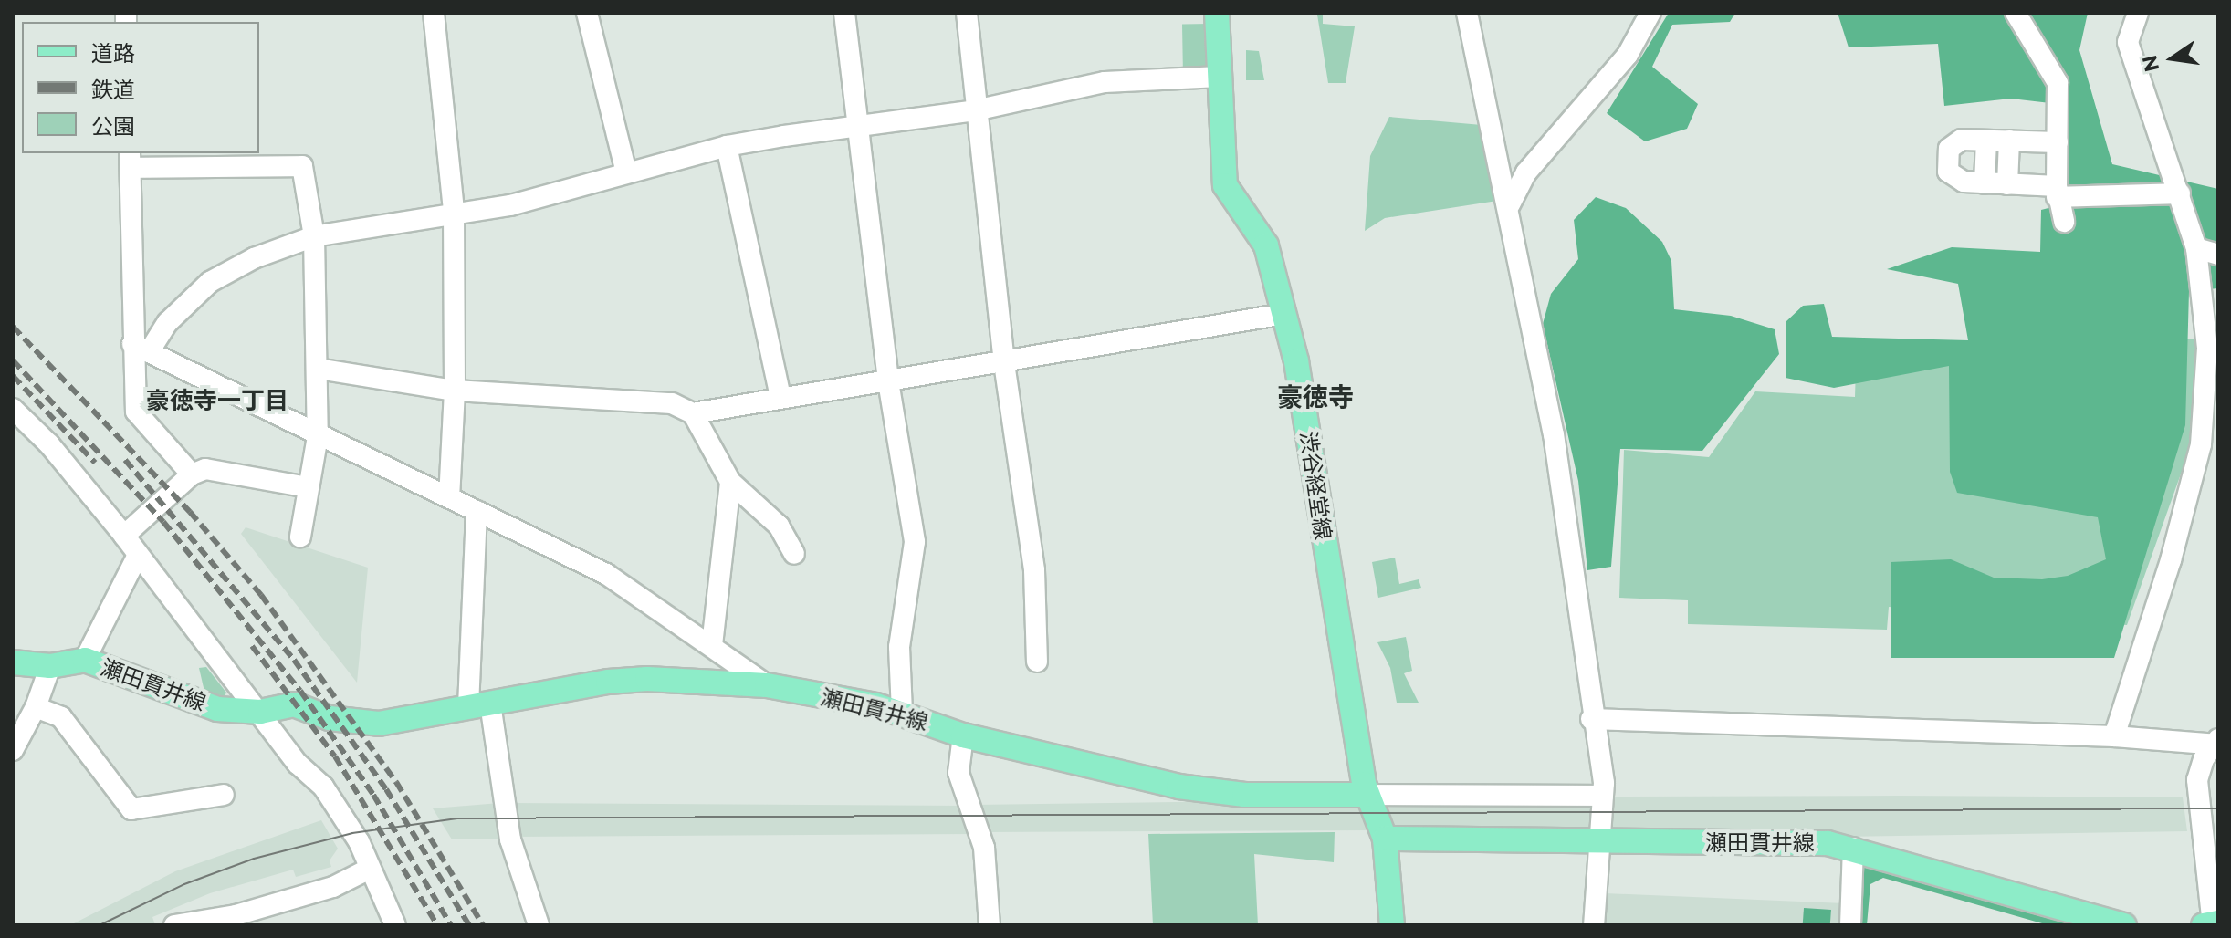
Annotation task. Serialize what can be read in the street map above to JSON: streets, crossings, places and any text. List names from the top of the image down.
{
  "streets": {
    "main road": ["渋谷経堂線", "瀬田貫井線"]
  },
  "crossings": [
    ["渋谷経堂線", "瀬田貫井線"]
  ],
  "districts": ["豪徳寺", "豪徳寺一丁目"],
  "legend": ["道路", "鉄道", "公園"],
  "north": "left"
}
